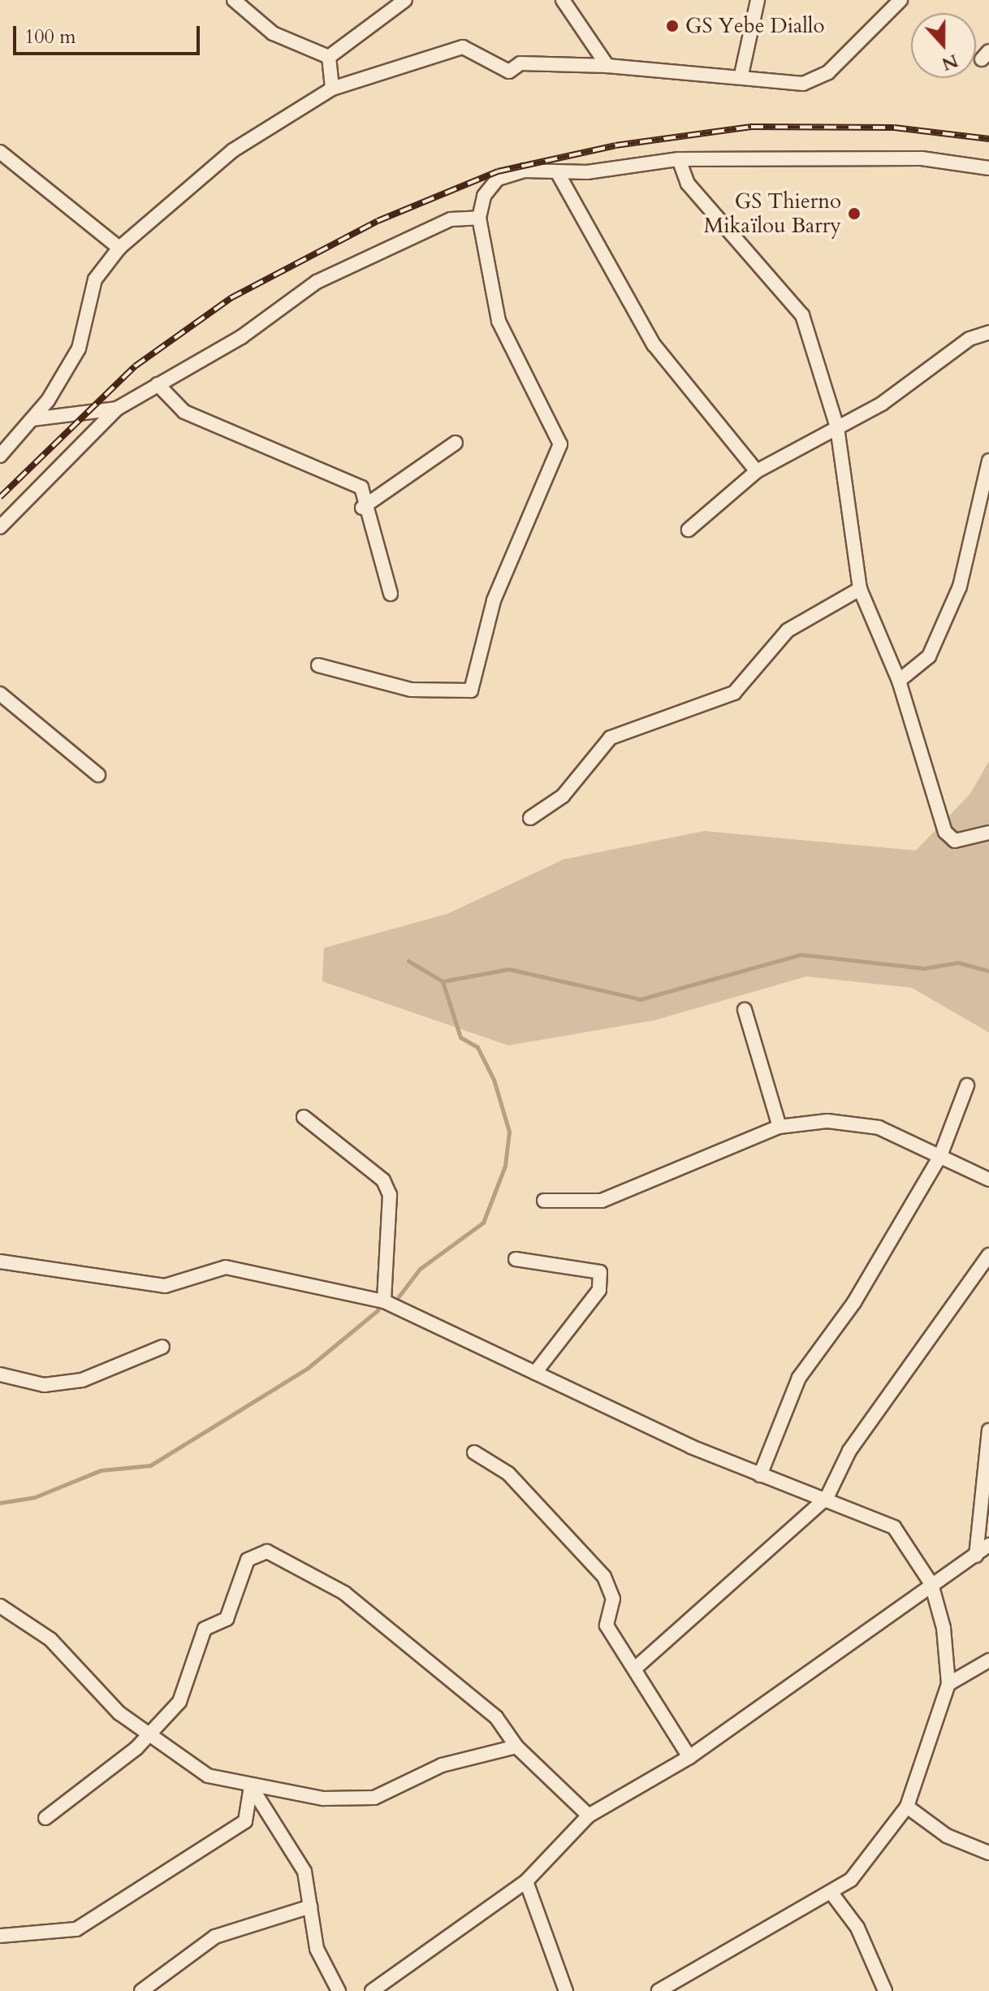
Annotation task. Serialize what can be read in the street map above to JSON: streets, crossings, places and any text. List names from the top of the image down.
{
  "places": ["GS Yebe Diallo", "GS Thierno Mikaïlou Barry"],
  "scale_bar": "100 m",
  "north": "bottom"
}
